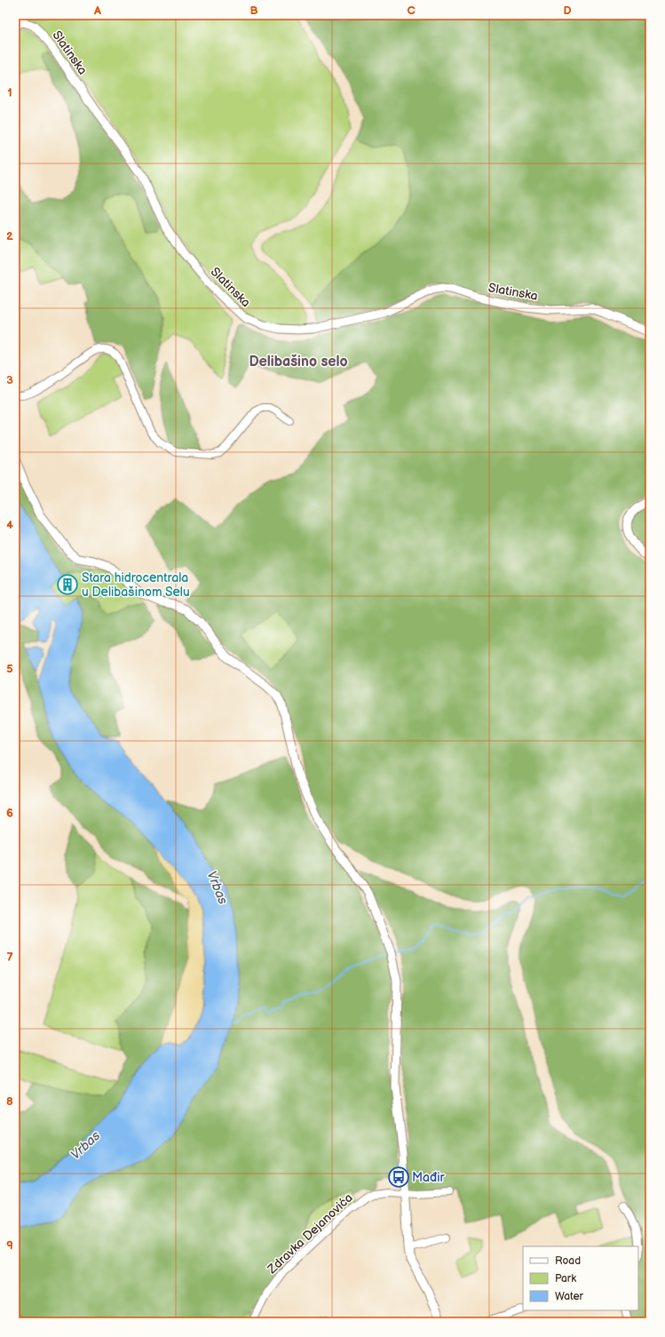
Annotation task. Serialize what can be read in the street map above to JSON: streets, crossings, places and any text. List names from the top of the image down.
{
  "streets": {
    "street": ["Slatinska", "Zdravka Dejanovića"]
  },
  "districts": ["Delibašino selo"],
  "water": ["Vrbas"],
  "places": {
    "building": ["Stara hidrocentrala u Delibašinom Selu"],
    "bus stop": ["Mađir"]
  },
  "legend": ["Road", "Park", "Water"],
  "grid": {
    "columns": [
      "A",
      "B",
      "C",
      "D"
    ],
    "rows": [
      "1",
      "2",
      "3",
      "4",
      "5",
      "6",
      "7",
      "8",
      "9"
    ]
  }
}
